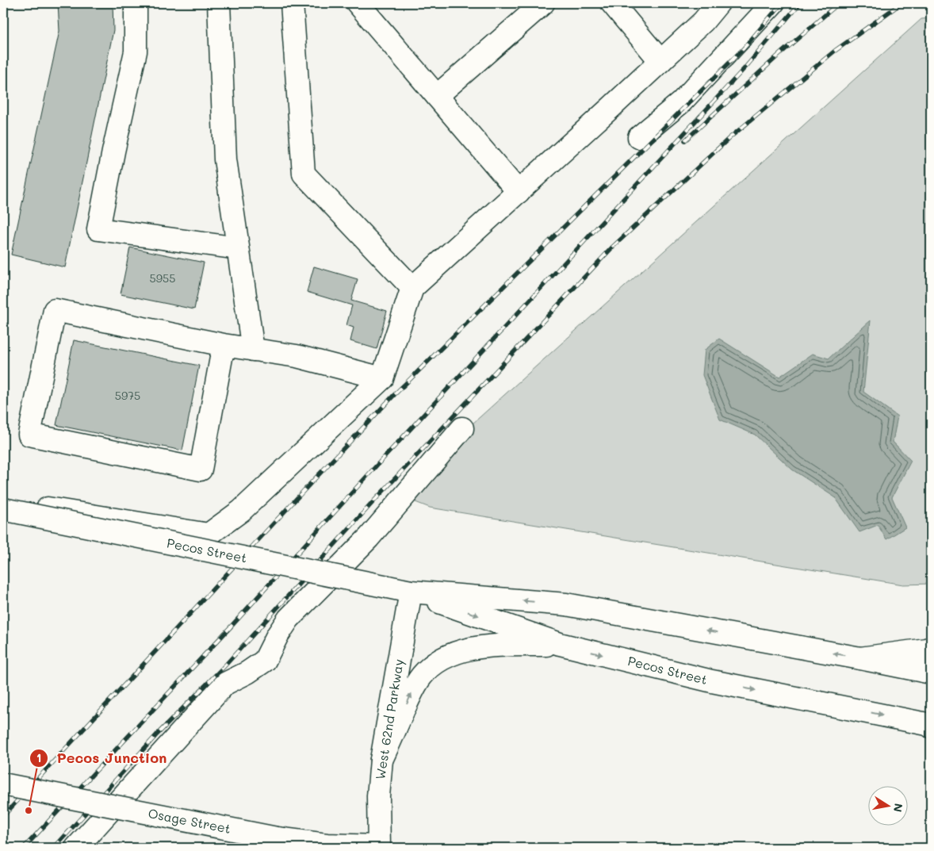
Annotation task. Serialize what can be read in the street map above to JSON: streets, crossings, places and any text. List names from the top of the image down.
{
  "streets": {
    "main road": ["Pecos Street", "West 62nd Parkway", "Osage Street"]
  },
  "crossings": [
    ["Pecos Street", "West 62nd Parkway"],
    ["West 62nd Parkway", "Osage Street"]
  ],
  "places": ["Pecos Junction"],
  "house_numbers": ["5955", "5975"],
  "north": "right"
}
